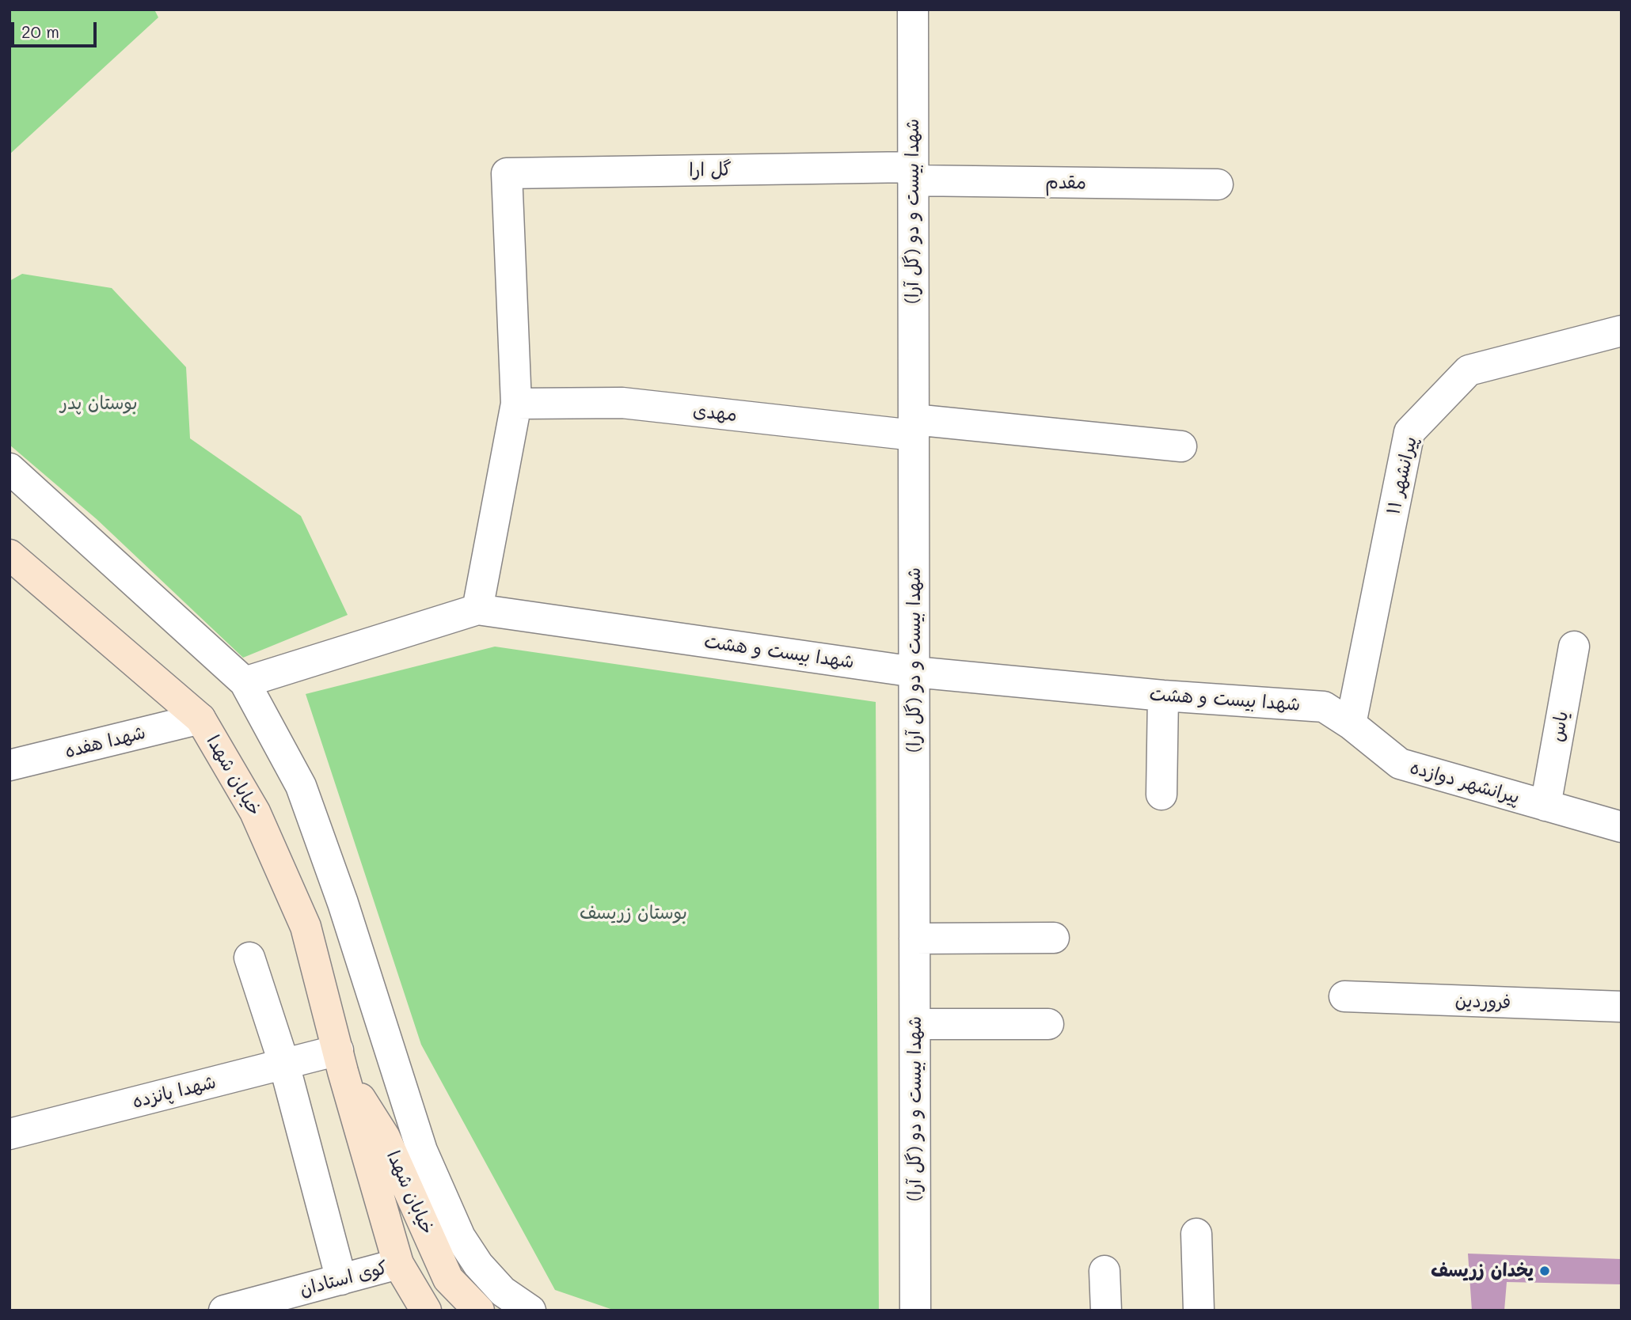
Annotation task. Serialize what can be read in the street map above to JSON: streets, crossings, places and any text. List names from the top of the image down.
{
  "streets": {
    "main road": ["خیابان شهدا"],
    "street": [
      "گل ارا",
      "مقدم",
      "شهدا بیست و دو (گل آرا)",
      "مهدی",
      "پیرانشهر ۱۱",
      "شهدا بیست و هشت",
      "یاس",
      "شهدا هفده",
      "پیرانشهر دوازده",
      "فروردین",
      "شهدا پانزده",
      "کوی استادان"
    ]
  },
  "crossings": [
    ["گل ارا", "مقدم"],
    ["گل ارا", "شهدا بیست و دو (گل آرا)"],
    ["گل ارا", "مهدی"],
    ["مقدم", "شهدا بیست و دو (گل آرا)"],
    ["شهدا بیست و دو (گل آرا)", "مهدی"],
    ["شهدا بیست و دو (گل آرا)", "شهدا بیست و هشت"],
    ["پیرانشهر ۱۱", "پیرانشهر دوازده"],
    ["شهدا بیست و هشت", "پیرانشهر دوازده"],
    ["یاس", "پیرانشهر دوازده"],
    ["شهدا هفده", "خیابان شهدا"],
    ["خیابان شهدا", "شهدا پانزده"],
    ["خیابان شهدا", "کوی استادان"]
  ],
  "parks": ["بوستان پدر", "بوستان زریسف"],
  "places": ["یخدان زریسف"],
  "scale_bar": "20 m"
}
